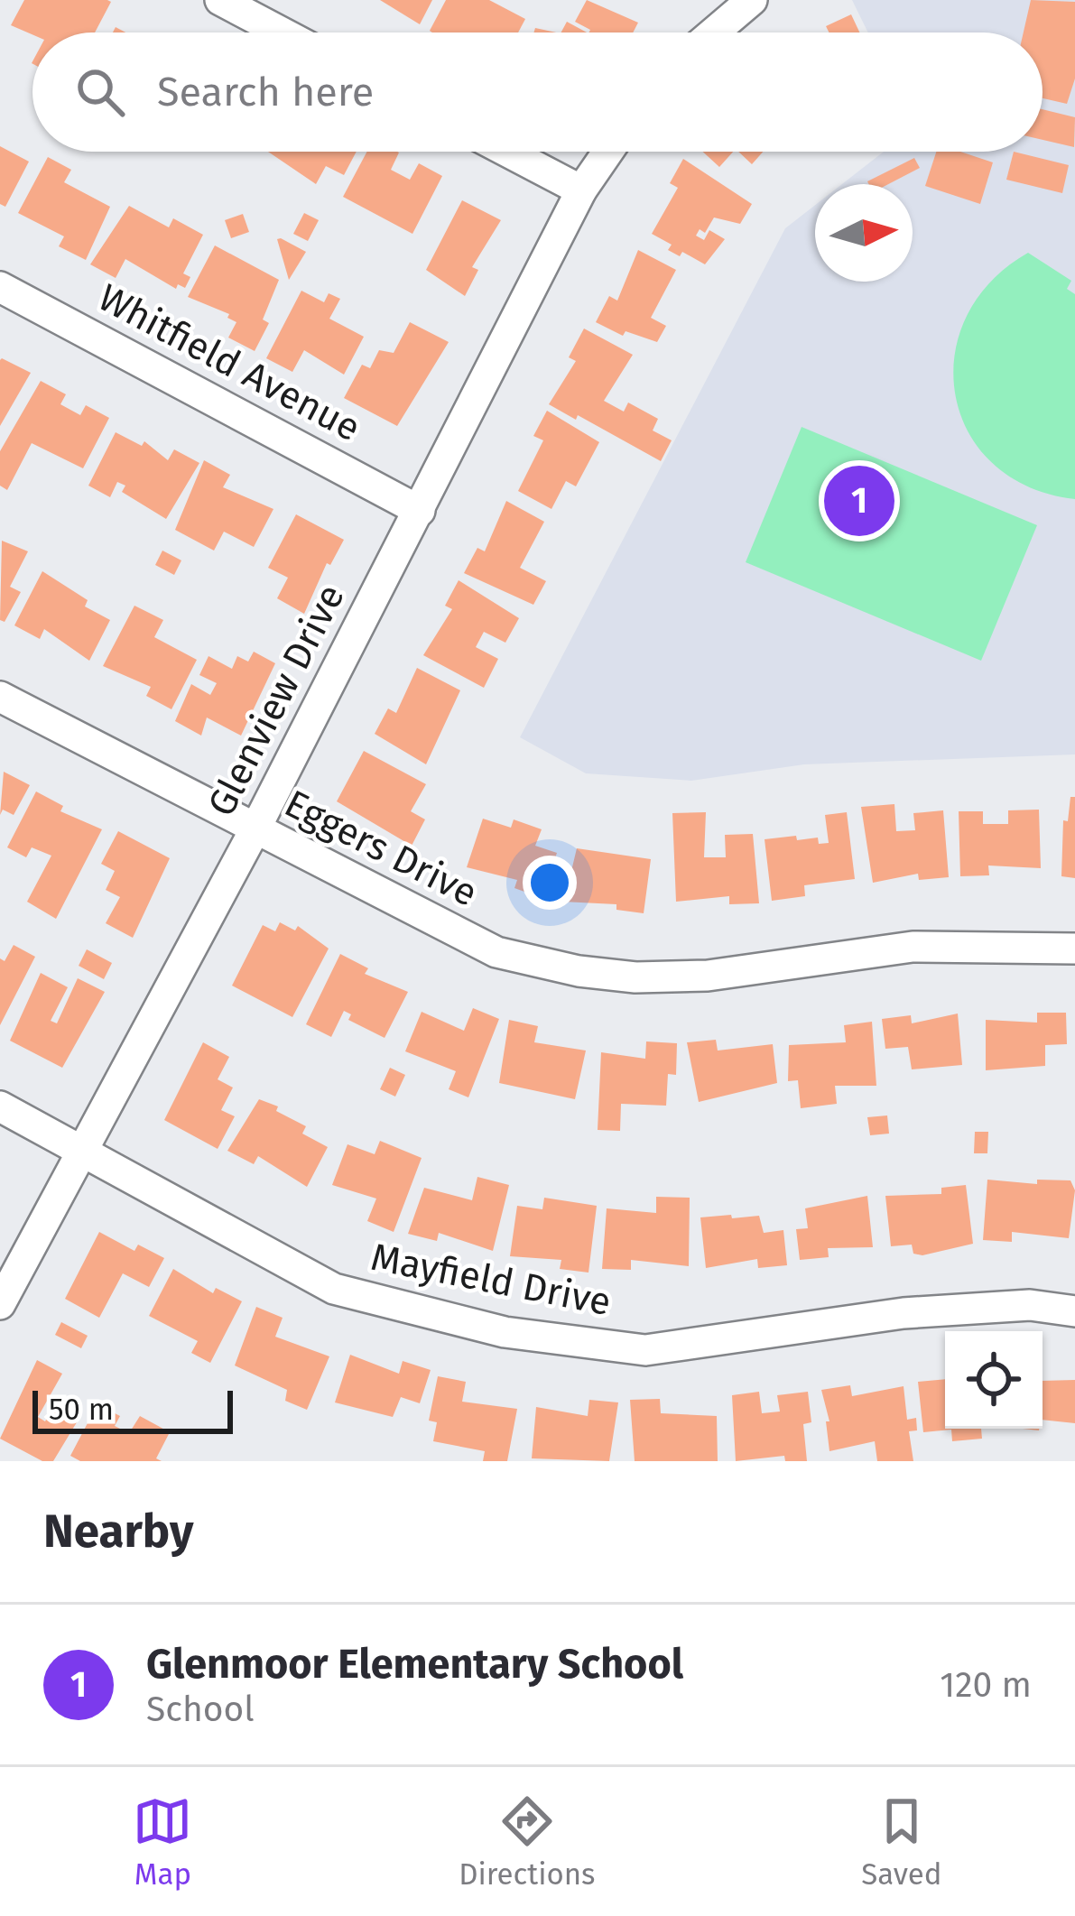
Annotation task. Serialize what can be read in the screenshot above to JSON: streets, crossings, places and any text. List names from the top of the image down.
{
  "streets": {
    "street": [
      "Whitfield Avenue",
      "Glenview Drive",
      "Eggers Drive",
      "Mayfield Drive"
    ]
  },
  "crossings": [
    ["Whitfield Avenue", "Glenview Drive"],
    ["Glenview Drive", "Eggers Drive"],
    ["Glenview Drive", "Mayfield Drive"]
  ],
  "scale_bar": "50 m",
  "north": "right",
  "page": {
    "search": "Search here",
    "pins": "1",
    "scale": "50 m",
    "heading": "Nearby",
    "list": [
      {
        "mark": "1",
        "name": "Glenmoor Elementary School",
        "note": "School",
        "value": "120 m"
      }
    ],
    "nav": ["Map", "Directions", "Saved"]
  }
}
